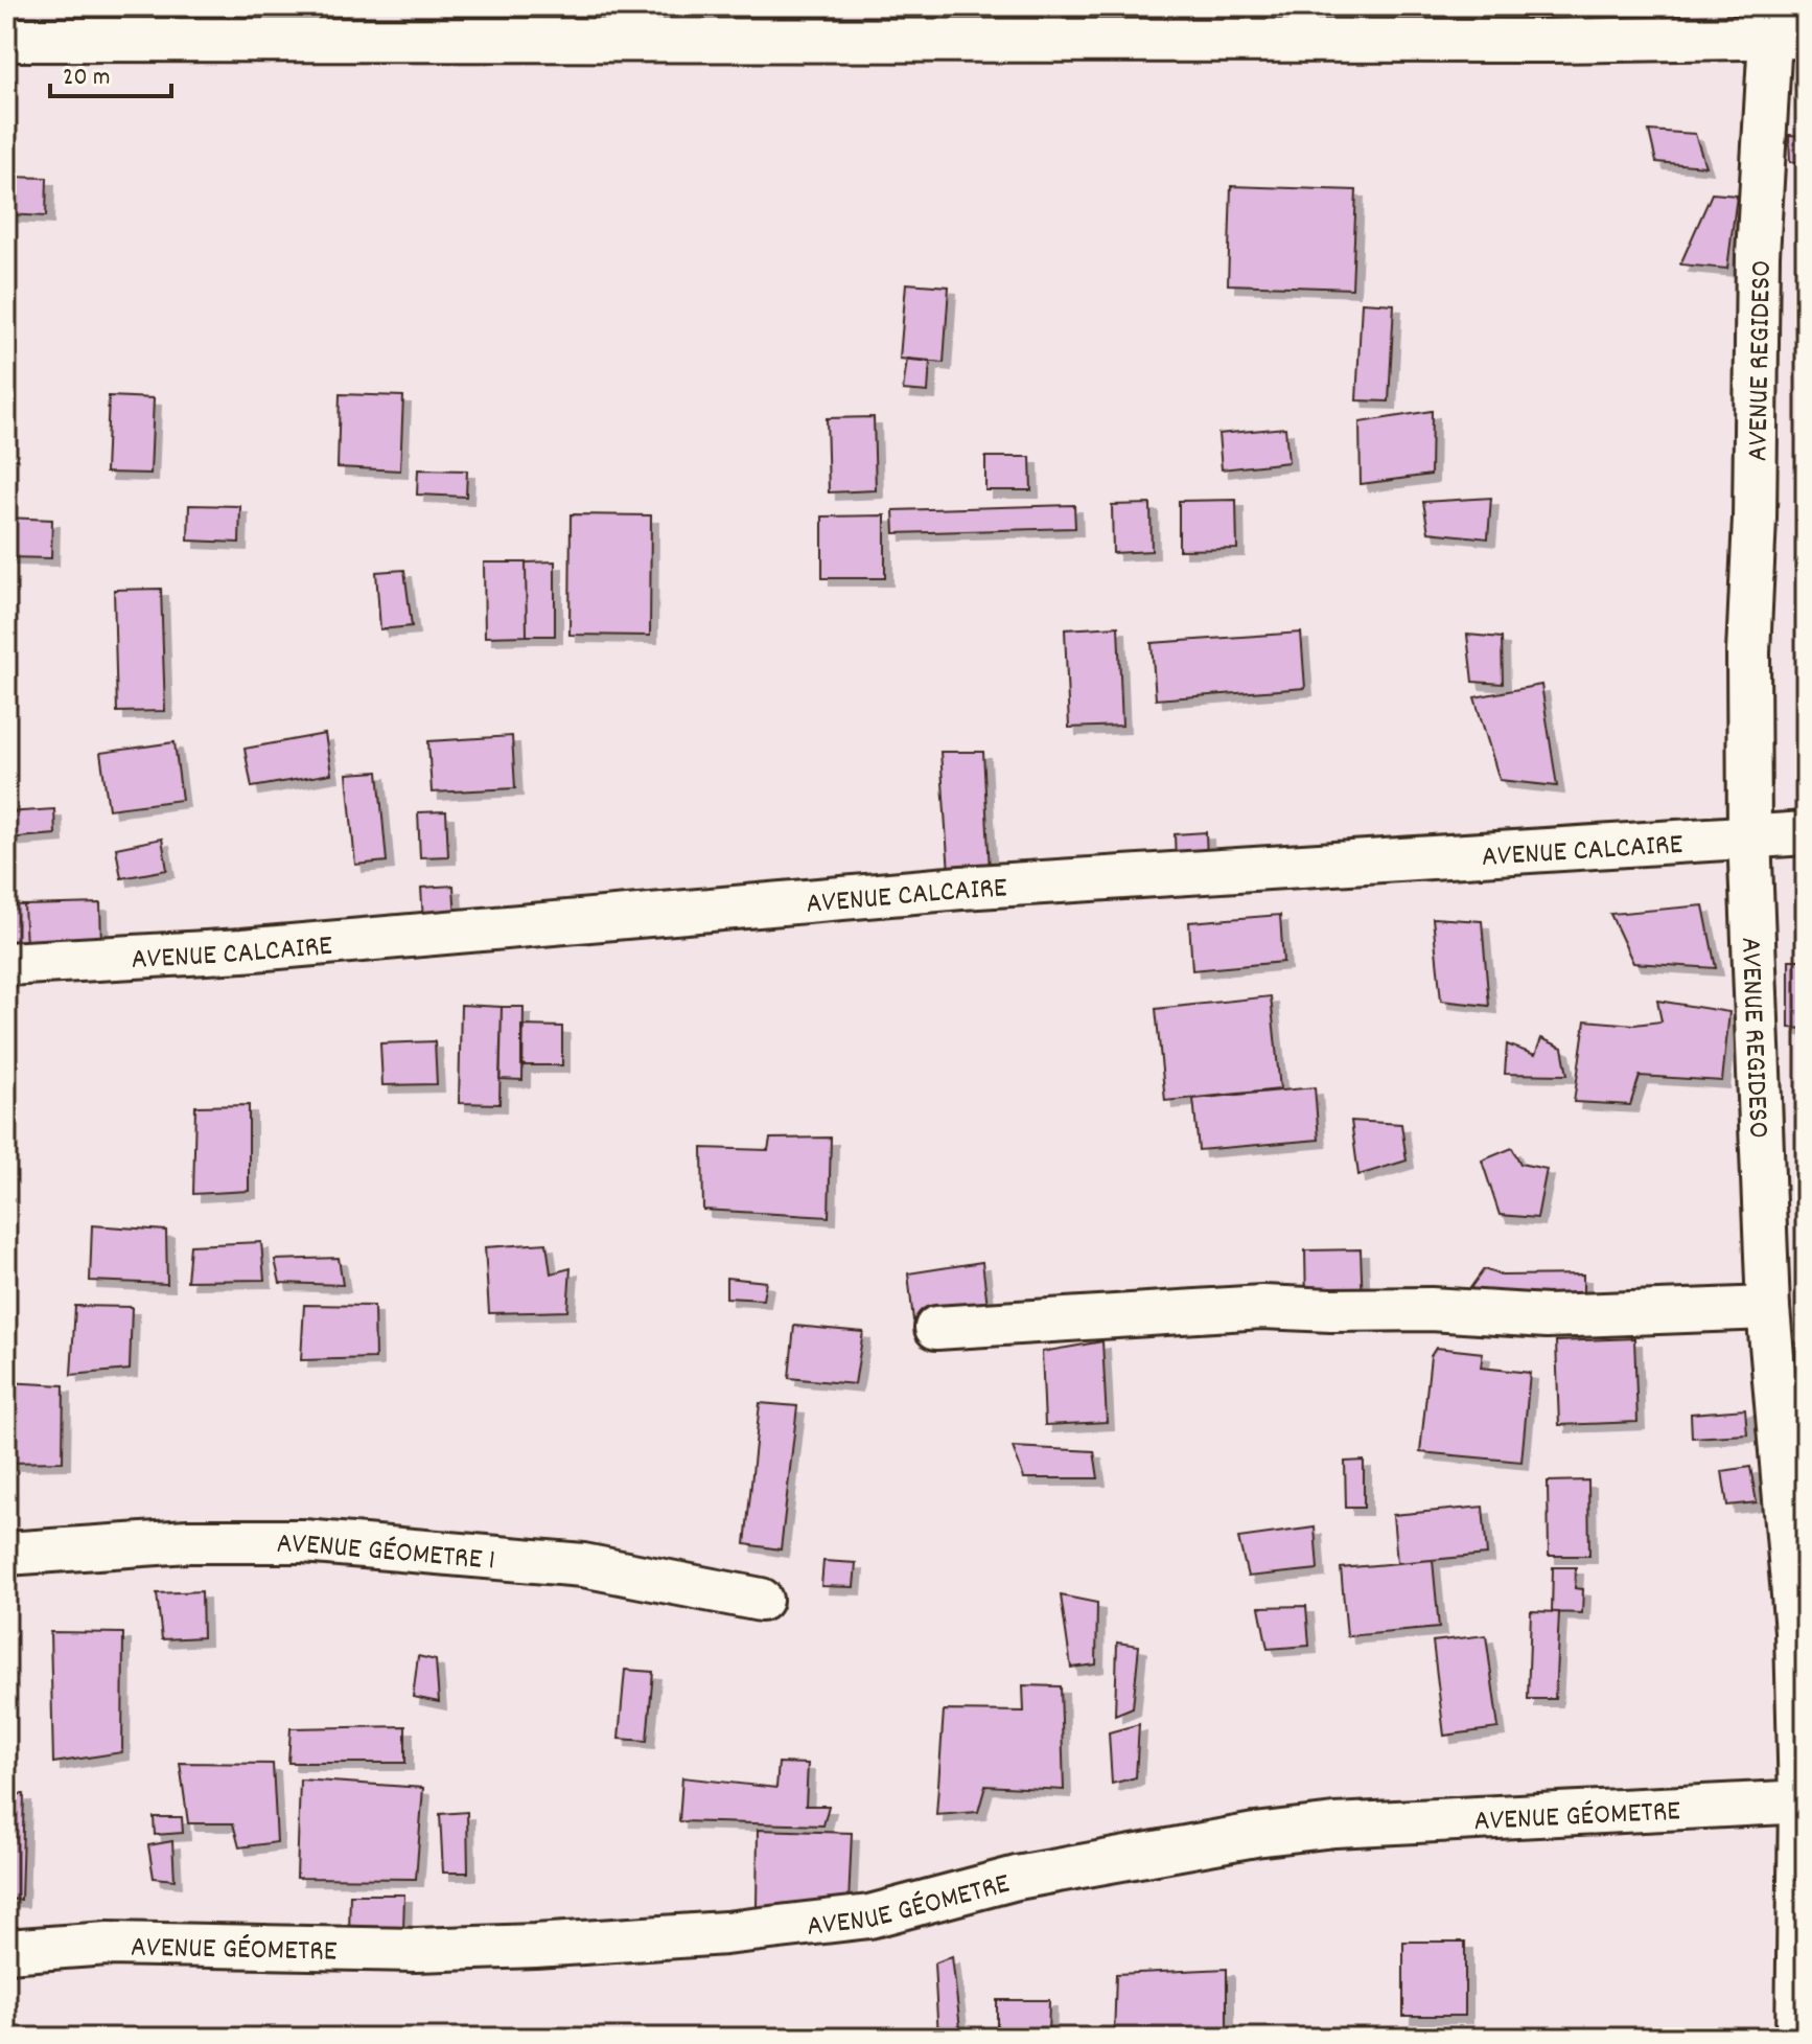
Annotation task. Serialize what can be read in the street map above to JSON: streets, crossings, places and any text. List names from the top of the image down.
{
  "streets": {
    "street": [
      "AVENUE REGIDESO",
      "AVENUE CALCAIRE",
      "AVENUE GÉOMETRE 1",
      "AVENUE GÉOMETRE"
    ]
  },
  "crossings": [
    ["AVENUE REGIDESO", "AVENUE CALCAIRE"],
    ["AVENUE REGIDESO", "AVENUE GÉOMETRE"]
  ],
  "scale_bar": "20 m"
}
